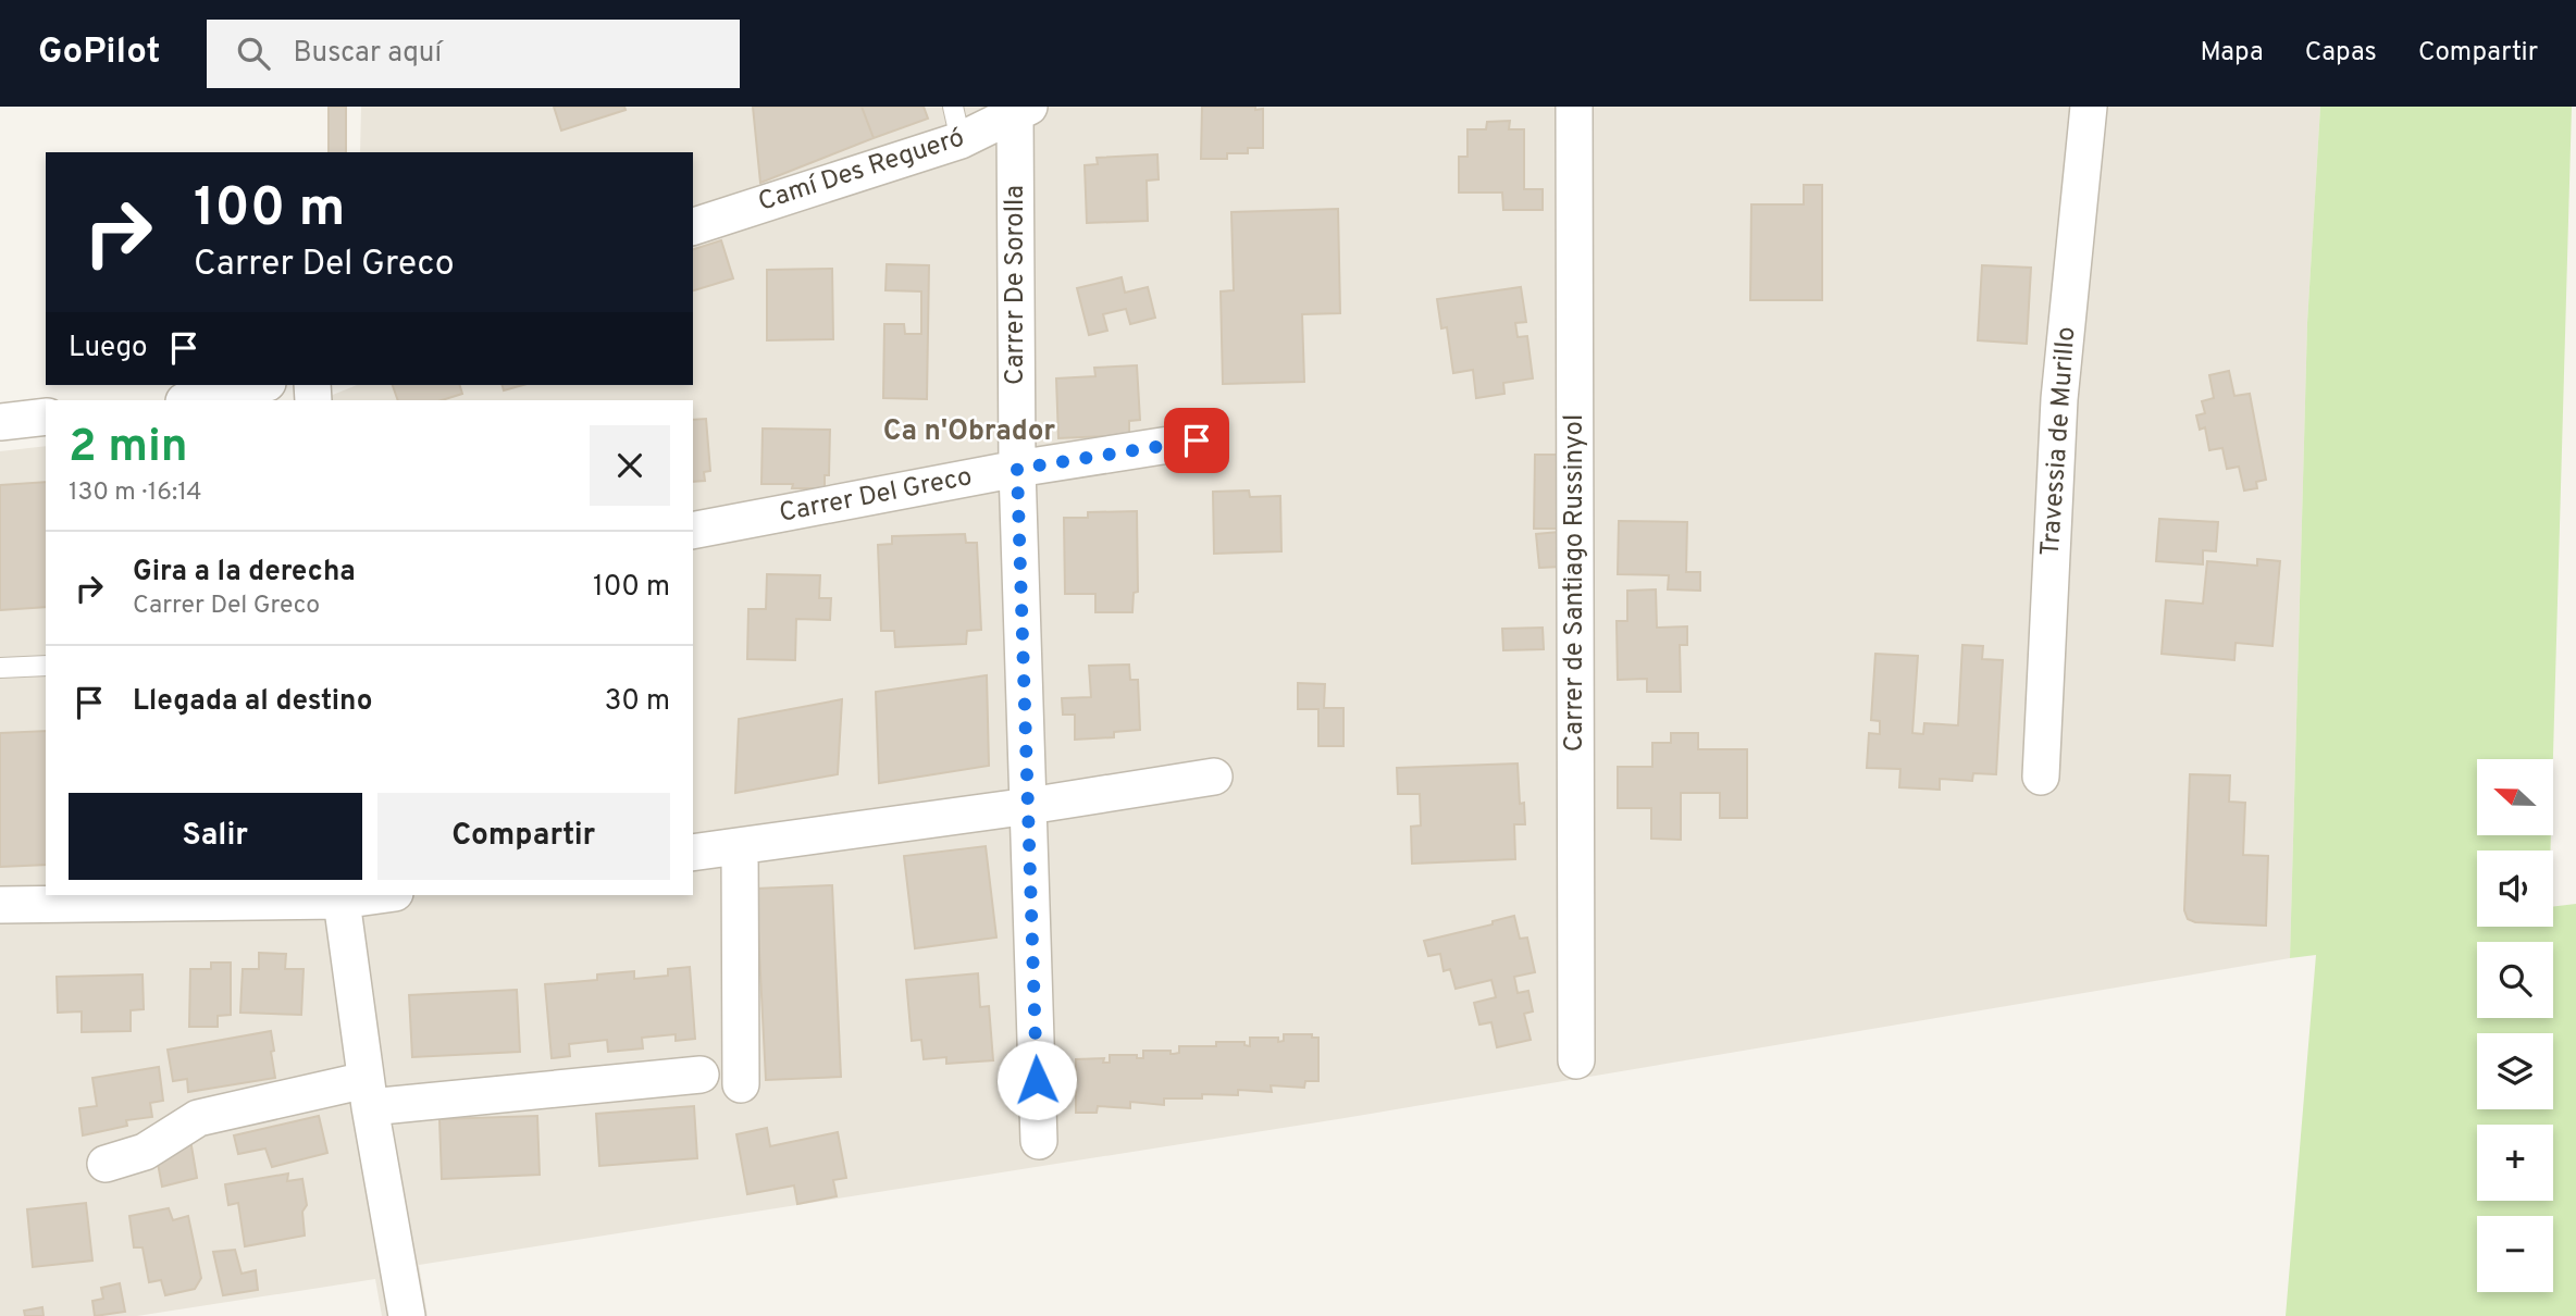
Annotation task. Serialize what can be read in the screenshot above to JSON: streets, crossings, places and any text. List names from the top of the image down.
{
  "streets": {
    "street": [
      "Camí Des Regueró",
      "Carrer De Sorolla",
      "Travessia de Murillo",
      "Carrer Del Greco",
      "Carrer de Santiago Russinyol"
    ]
  },
  "crossings": [
    ["Camí Des Regueró", "Carrer De Sorolla"],
    ["Carrer De Sorolla", "Carrer Del Greco"]
  ],
  "districts": ["Ca n'Obrador"],
  "north": "left",
  "page": {
    "header": "GoPilot",
    "search": "Buscar aquí",
    "nav": ["Mapa", "Capas", "Compartir"],
    "turn": ["100 m", "Carrer Del Greco"],
    "then": "Luego",
    "heading": ["2 min", "130 m · 16:14"],
    "list": [
      {
        "name": "Gira a la derecha",
        "note": "Carrer Del Greco",
        "value": "100 m"
      },
      {
        "name": "Llegada al destino",
        "value": "30 m"
      }
    ],
    "map_buttons": ["+", "−"],
    "buttons": ["Salir", "Compartir"]
  }
}
